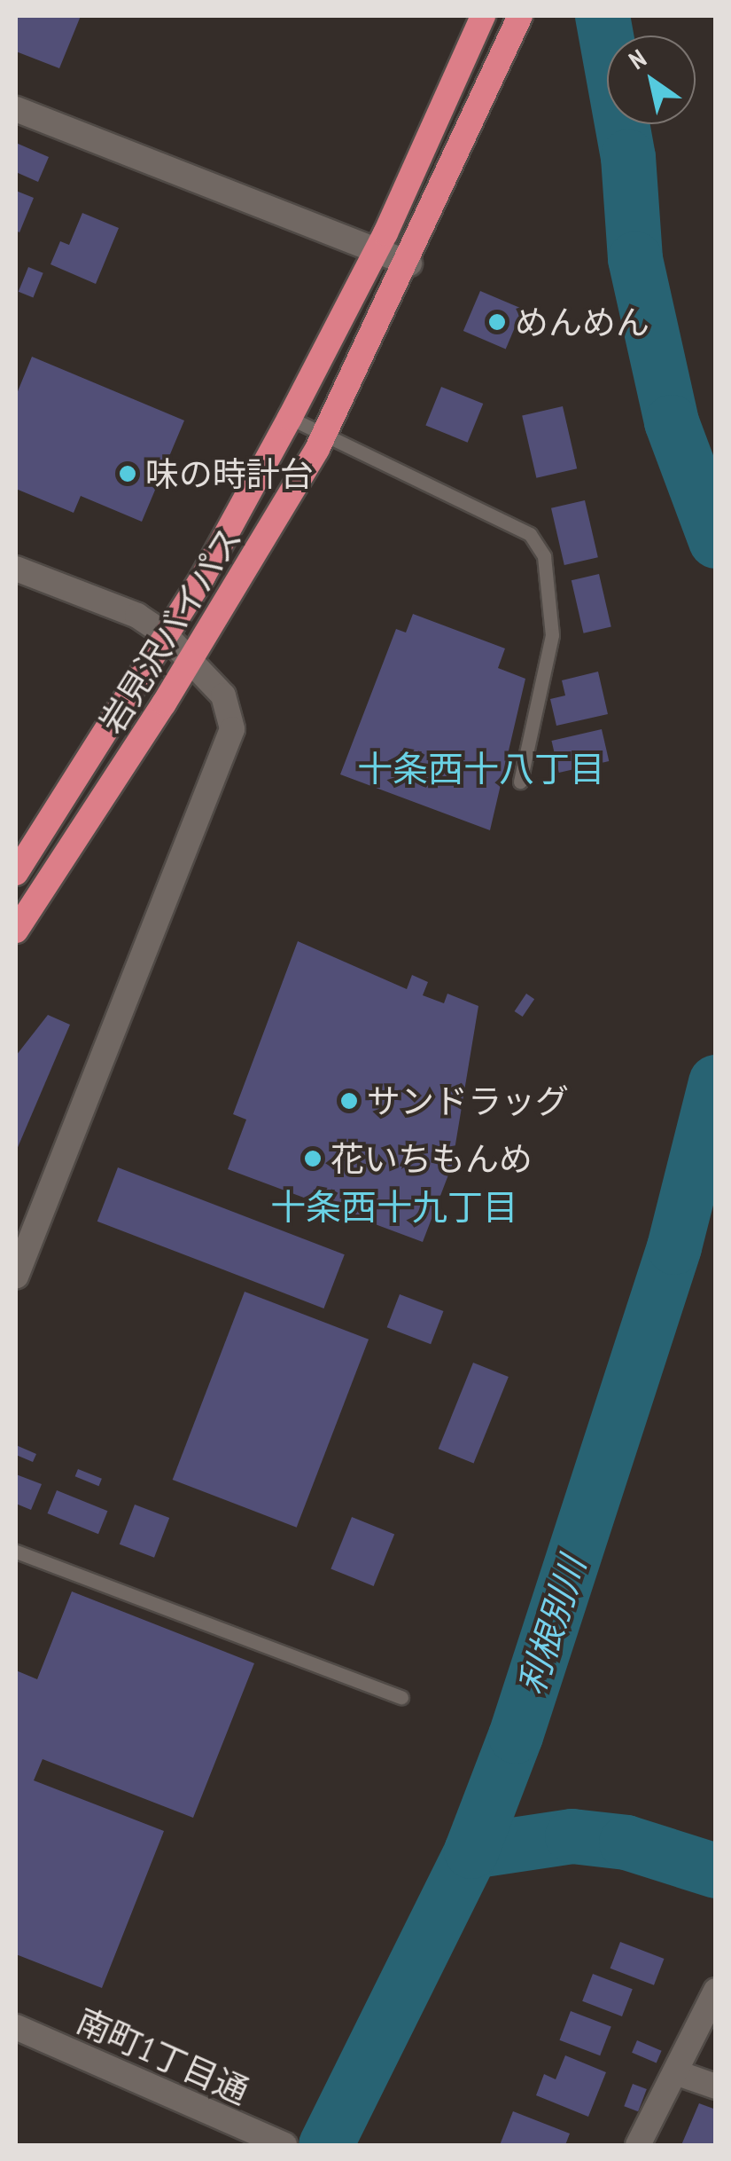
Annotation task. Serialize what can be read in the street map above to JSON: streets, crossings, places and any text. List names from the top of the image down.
{
  "streets": {
    "highway": ["岩見沢バイパス"],
    "street": ["南町1丁目通"]
  },
  "districts": ["十条西十八丁目", "十条西十九丁目"],
  "water": ["利根別川"],
  "places": [
    "めんめん",
    "味の時計台",
    "サンドラッグ",
    "花いちもんめ"
  ],
  "north": "top left"
}
